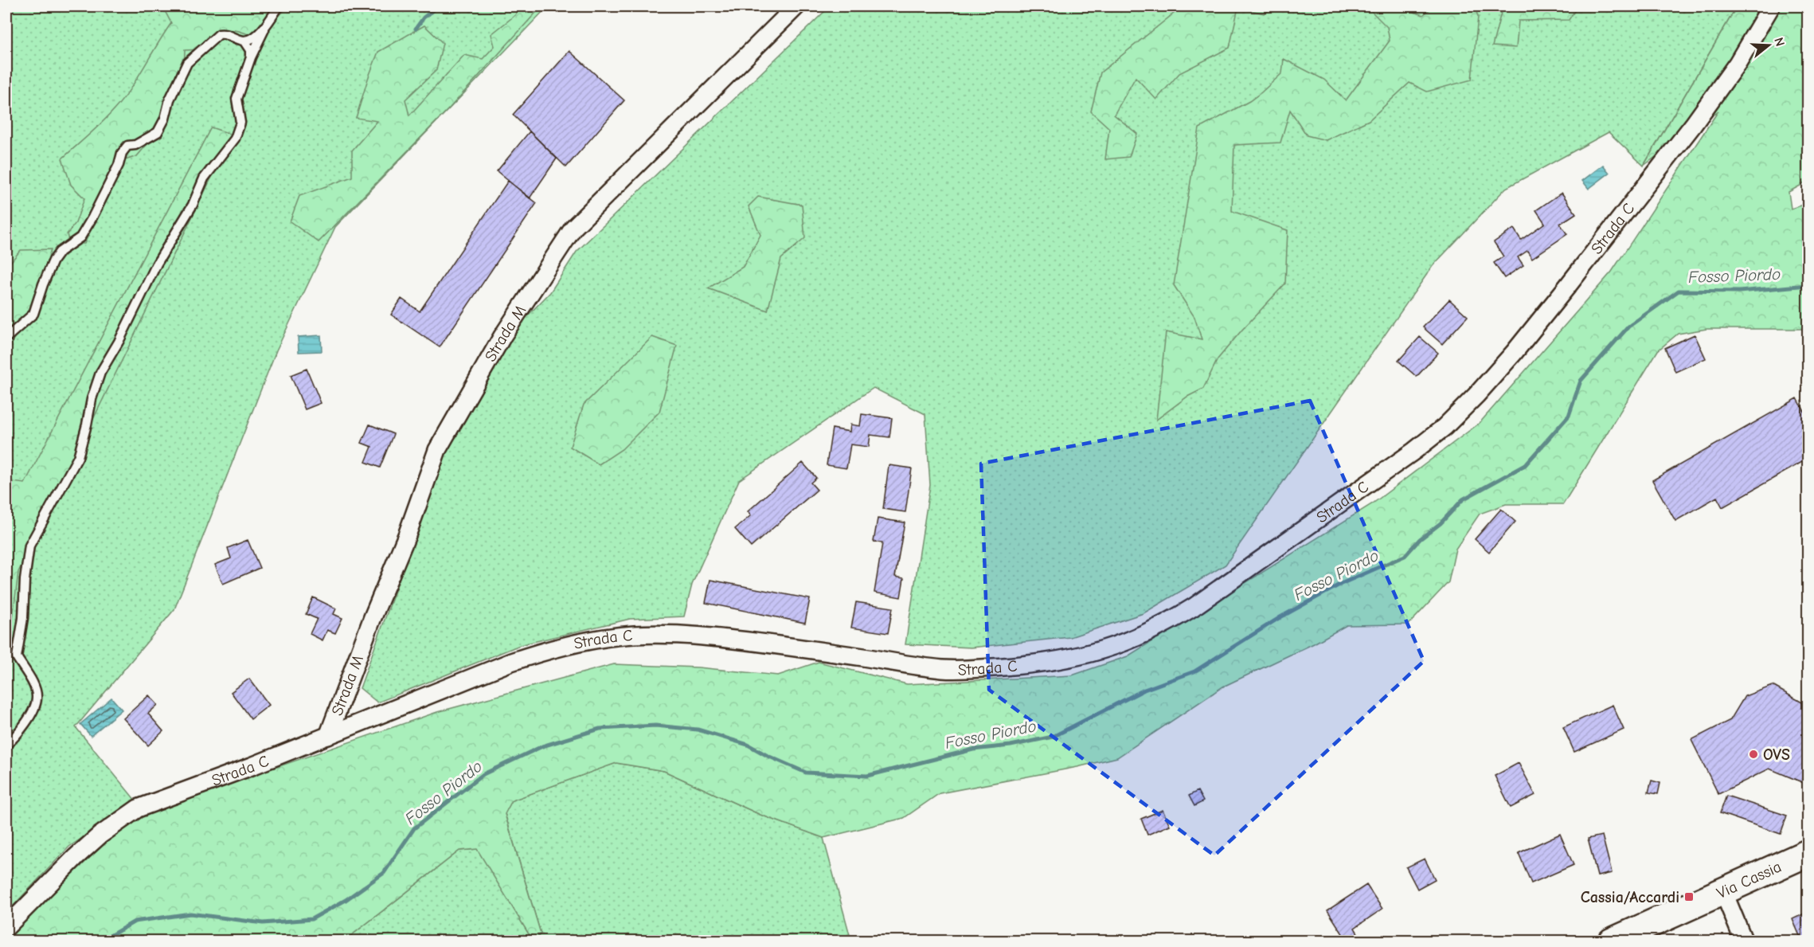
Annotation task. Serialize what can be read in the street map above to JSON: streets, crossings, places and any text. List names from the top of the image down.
{
  "streets": {
    "main road": ["Via Cassia"],
    "street": ["Strada C", "Strada M"]
  },
  "crossings": [
    ["Strada C", "Strada M"]
  ],
  "water": ["Fosso Piordo"],
  "places": {
    "other": ["OVS"],
    "transit": ["Cassia/Accardi"]
  },
  "north": "right"
}
